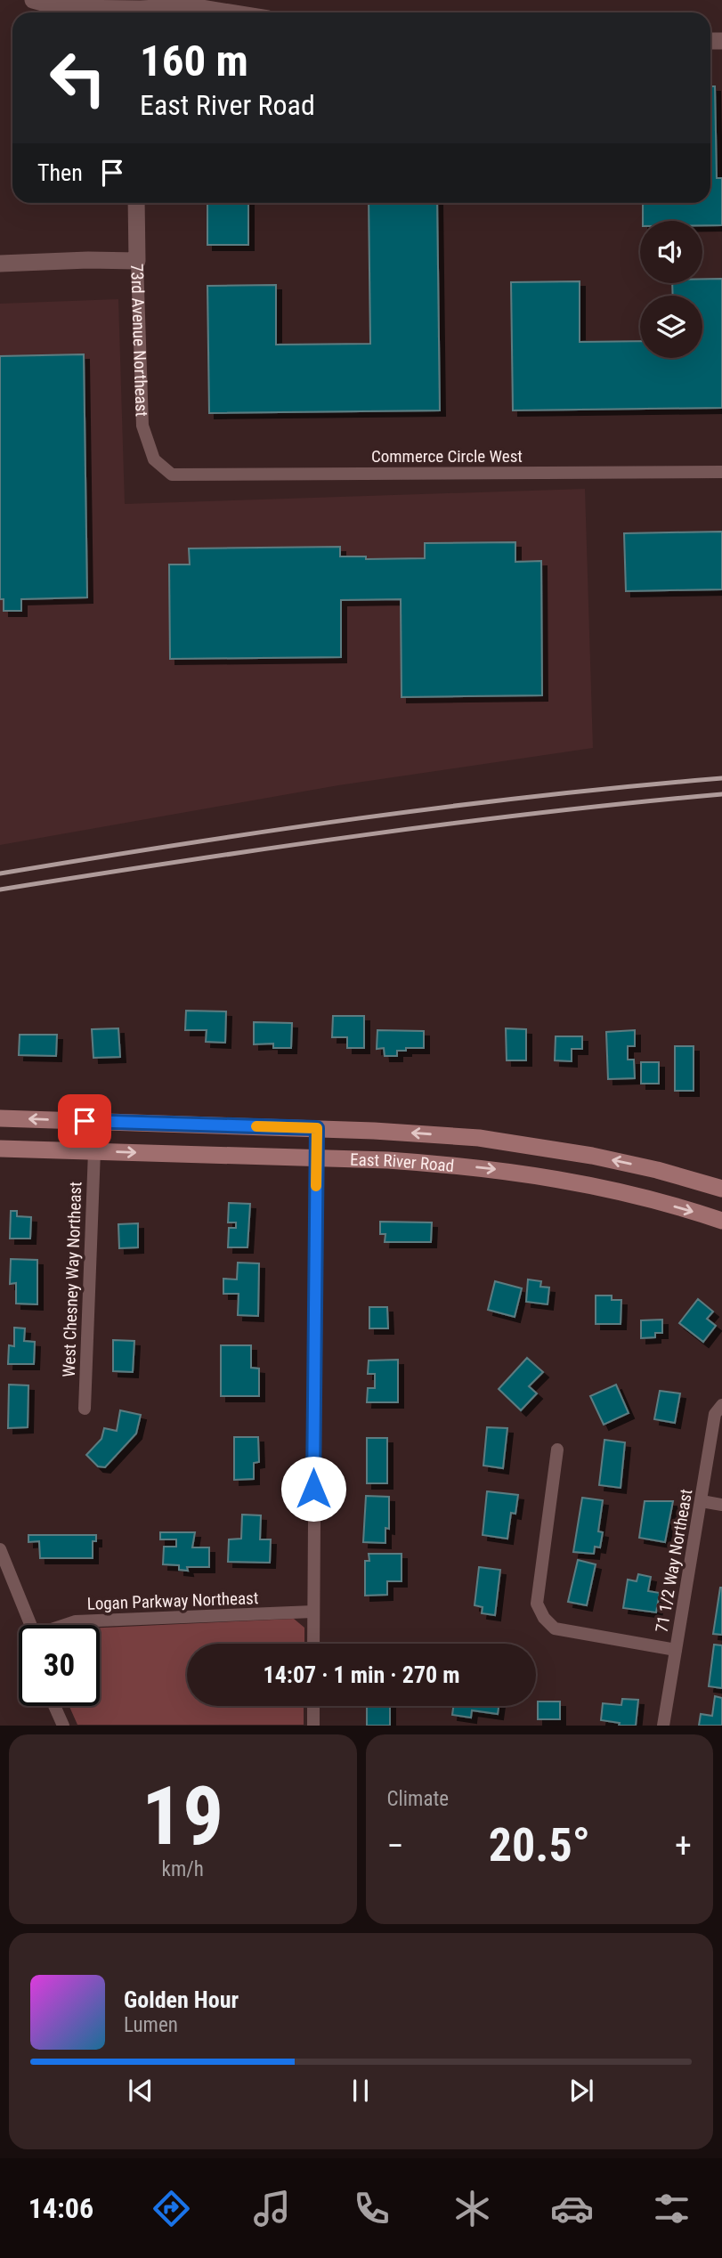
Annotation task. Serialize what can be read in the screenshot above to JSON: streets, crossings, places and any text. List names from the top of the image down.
{
  "streets": {
    "main road": ["East River Road"],
    "street": [
      "73rd Avenue Northeast",
      "Commerce Circle West",
      "West Chesney Way Northeast",
      "71 1/2 Way Northeast",
      "Logan Parkway Northeast"
    ]
  },
  "crossings": [
    ["73rd Avenue Northeast", "Commerce Circle West"],
    ["East River Road", "West Chesney Way Northeast"]
  ],
  "page": {
    "turn": ["160 m", "East River Road"],
    "then": "Then",
    "limit": "30",
    "trip": "14:07 · 1 min · 270 m",
    "tile": [
      ["19", "km/h"],
      "Climate"
    ],
    "heat": ["−", "20.5°", "+"],
    "song": ["Golden Hour", "Lumen"],
    "tabs": "14:06"
  }
}
